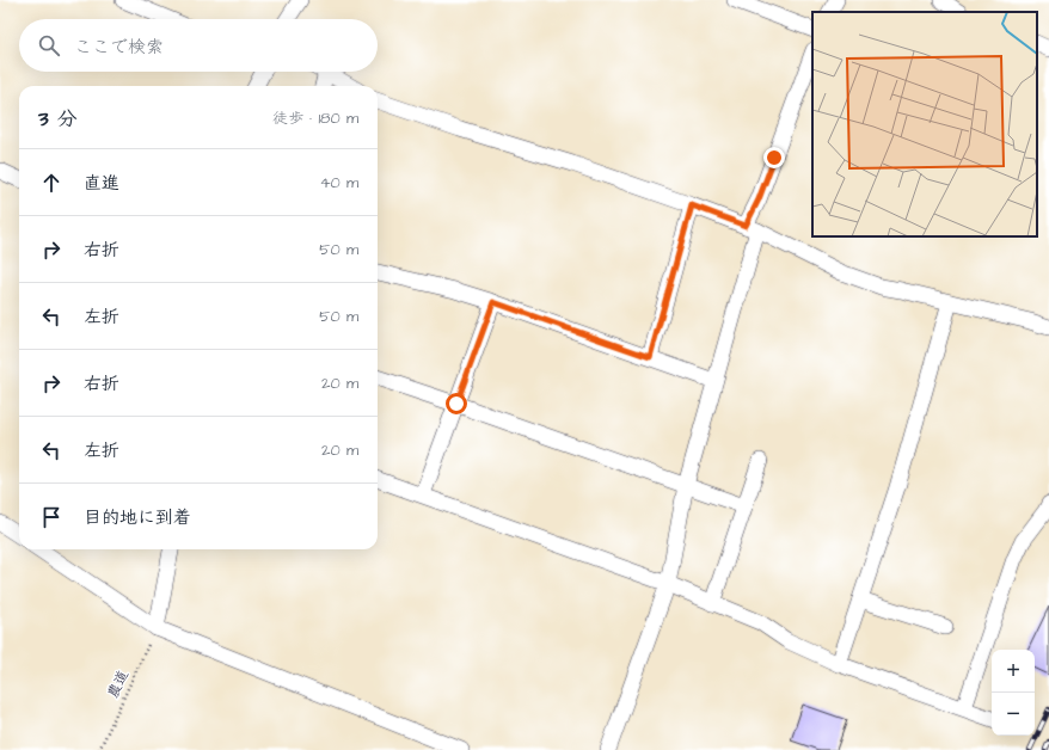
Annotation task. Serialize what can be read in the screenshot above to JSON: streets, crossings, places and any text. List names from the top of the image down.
{
  "streets": {
    "path": ["農道"]
  },
  "page": {
    "search": "ここで検索",
    "heading": ["3 分", "徒歩 · 180 m"],
    "list": [
      ["直進", "40 m"],
      ["右折", "50 m"],
      ["左折", "50 m"],
      ["右折", "20 m"],
      ["左折", "20 m"],
      "目的地に到着"
    ],
    "map_buttons": ["+", "−"]
  }
}
